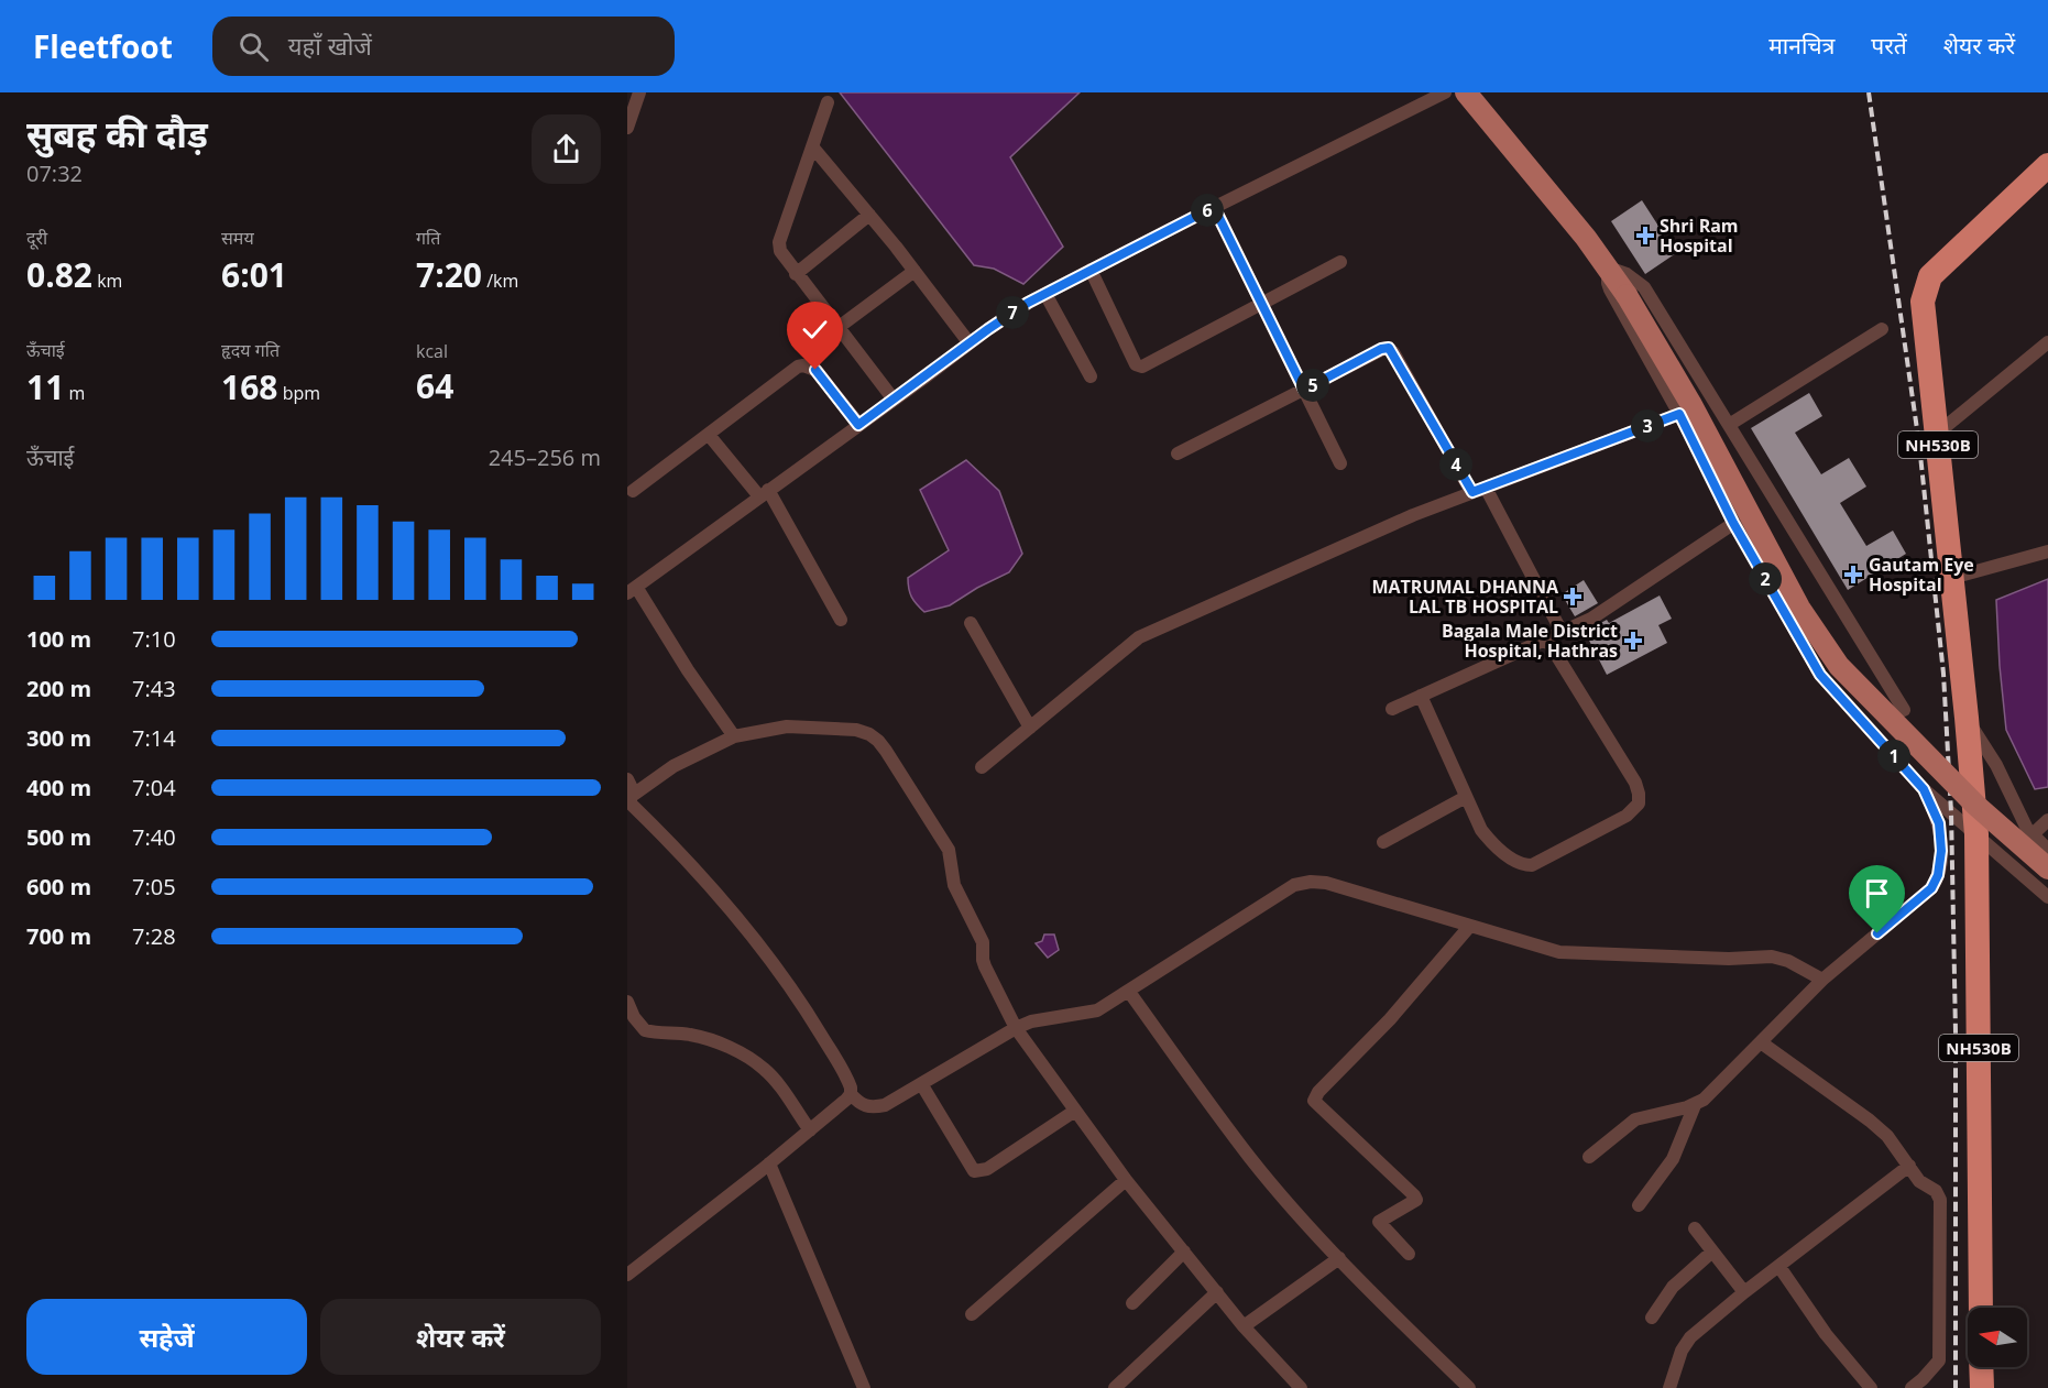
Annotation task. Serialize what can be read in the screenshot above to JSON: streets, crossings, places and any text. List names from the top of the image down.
{
  "streets": {
    "highway": ["NH530B"]
  },
  "places": {
    "health": [
      "Shri Ram Hospital",
      "Gautam Eye Hospital",
      "MATRUMAL DHANNA LAL TB HOSPITAL",
      "Bagala Male District Hospital, Hathras"
    ]
  },
  "north": "left",
  "page": {
    "header": "Fleetfoot",
    "search": "यहाँ खोजें",
    "nav": ["मानचित्र", "परतें", "शेयर करें"],
    "heading": ["सुबह की दौड़", "07:32"],
    "pins": [
      "6",
      "7",
      "5",
      "3",
      "4",
      "2",
      "1"
    ],
    "stats": [
      ["दूरी", "0.82 km"],
      ["समय", "6:01"],
      ["गति", "7:20 /km"],
      ["ऊँचाई", "11 m"],
      ["हृदय गति", "168 bpm"],
      ["kcal", "64"]
    ],
    "chart": ["ऊँचाई", "245–256 m"],
    "list": [
      {
        "name": "100 m",
        "note": "7:10"
      },
      {
        "name": "200 m",
        "note": "7:43"
      },
      {
        "name": "300 m",
        "note": "7:14"
      },
      {
        "name": "400 m",
        "note": "7:04"
      },
      {
        "name": "500 m",
        "note": "7:40"
      },
      {
        "name": "600 m",
        "note": "7:05"
      },
      {
        "name": "700 m",
        "note": "7:28"
      }
    ],
    "buttons": ["सहेजें", "शेयर करें"]
  }
}
